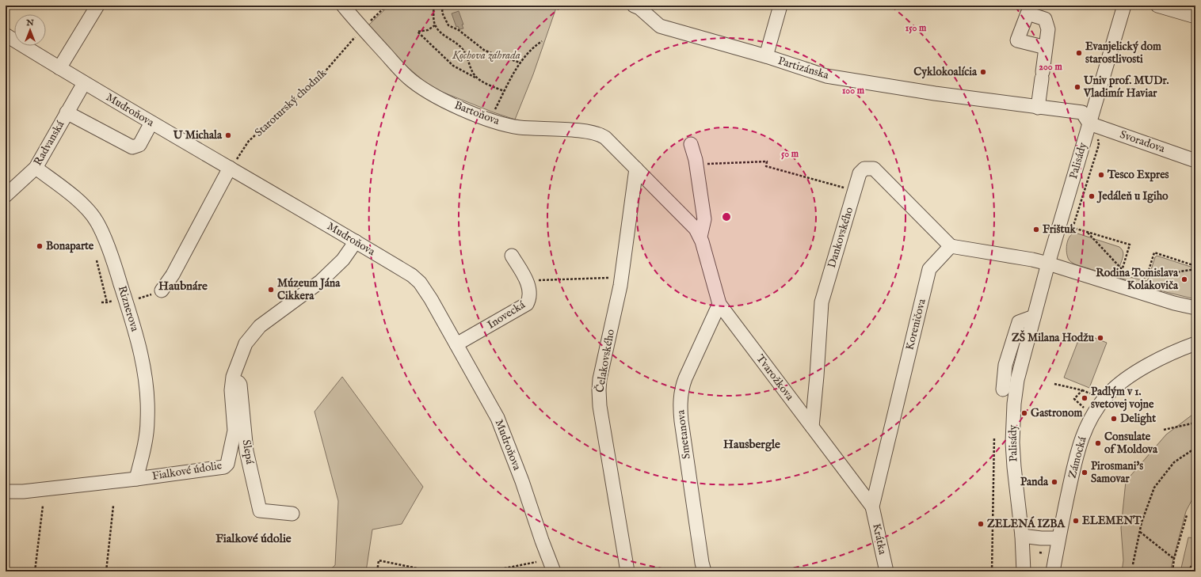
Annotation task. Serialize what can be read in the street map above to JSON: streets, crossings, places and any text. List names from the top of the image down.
{
  "streets": {
    "street": [
      "Partizánska",
      "Mudroňova",
      "Bartoňova",
      "Svoradova",
      "Radvanská",
      "Palisády",
      "Dankovského",
      "Riznerova",
      "Inovecká",
      "Koreničova",
      "Čelakovského",
      "Tvarožkova",
      "Smetanova",
      "Slepá",
      "Zámocká",
      "Fialkové údolie",
      "Krátka"
    ],
    "path": ["Staroturský chodník"]
  },
  "crossings": [
    ["Partizánska", "Svoradova"],
    ["Partizánska", "Palisády"],
    ["Staroturský chodník", "Mudroňova"],
    ["Staroturský chodník", "Bartoňova"],
    ["Mudroňova", "Radvanská"],
    ["Mudroňova", "Inovecká"],
    ["Mudroňova", "Fialkové údolie"],
    ["Bartoňova", "Čelakovského"],
    ["Bartoňova", "Tvarožkova"],
    ["Svoradova", "Palisády"],
    ["Radvanská", "Riznerova"],
    ["Dankovského", "Koreničova"],
    ["Dankovského", "Tvarožkova"],
    ["Riznerova", "Fialkové údolie"],
    ["Koreničova", "Tvarožkova"],
    ["Koreničova", "Krátka"],
    ["Čelakovského", "Tvarožkova"],
    ["Tvarožkova", "Smetanova"],
    ["Tvarožkova", "Krátka"],
    ["Slepá", "Fialkové údolie"]
  ],
  "districts": ["Haubnáre", "Hausbergle", "Fialkové údolie"],
  "parks": ["Kochova záhrada"],
  "places": [
    "Evanjelický dom starostlivosti",
    "Cyklokoalícia",
    "Univ prof. MUDr. Vladimír Haviar",
    "U Michala",
    "Tesco Expres",
    "Jedáleň u Igiho",
    "Frištuk",
    "Bonaparte",
    "Rodina Tomislava Kolakoviča",
    "Múzeum Jána Cikkera",
    "ZŠ Milana Hodžu",
    "Padlým v 1. svetovej vojne",
    "Gastronom",
    "Delight",
    "Consulate of Moldova",
    "Pirosmani's Samovar",
    "Panda",
    "ELEMENT",
    "ZELENÁ IZBA"
  ],
  "north": "top",
  "rings": [
    "150 m",
    "200 m",
    "100 m",
    "50 m"
  ]
}
